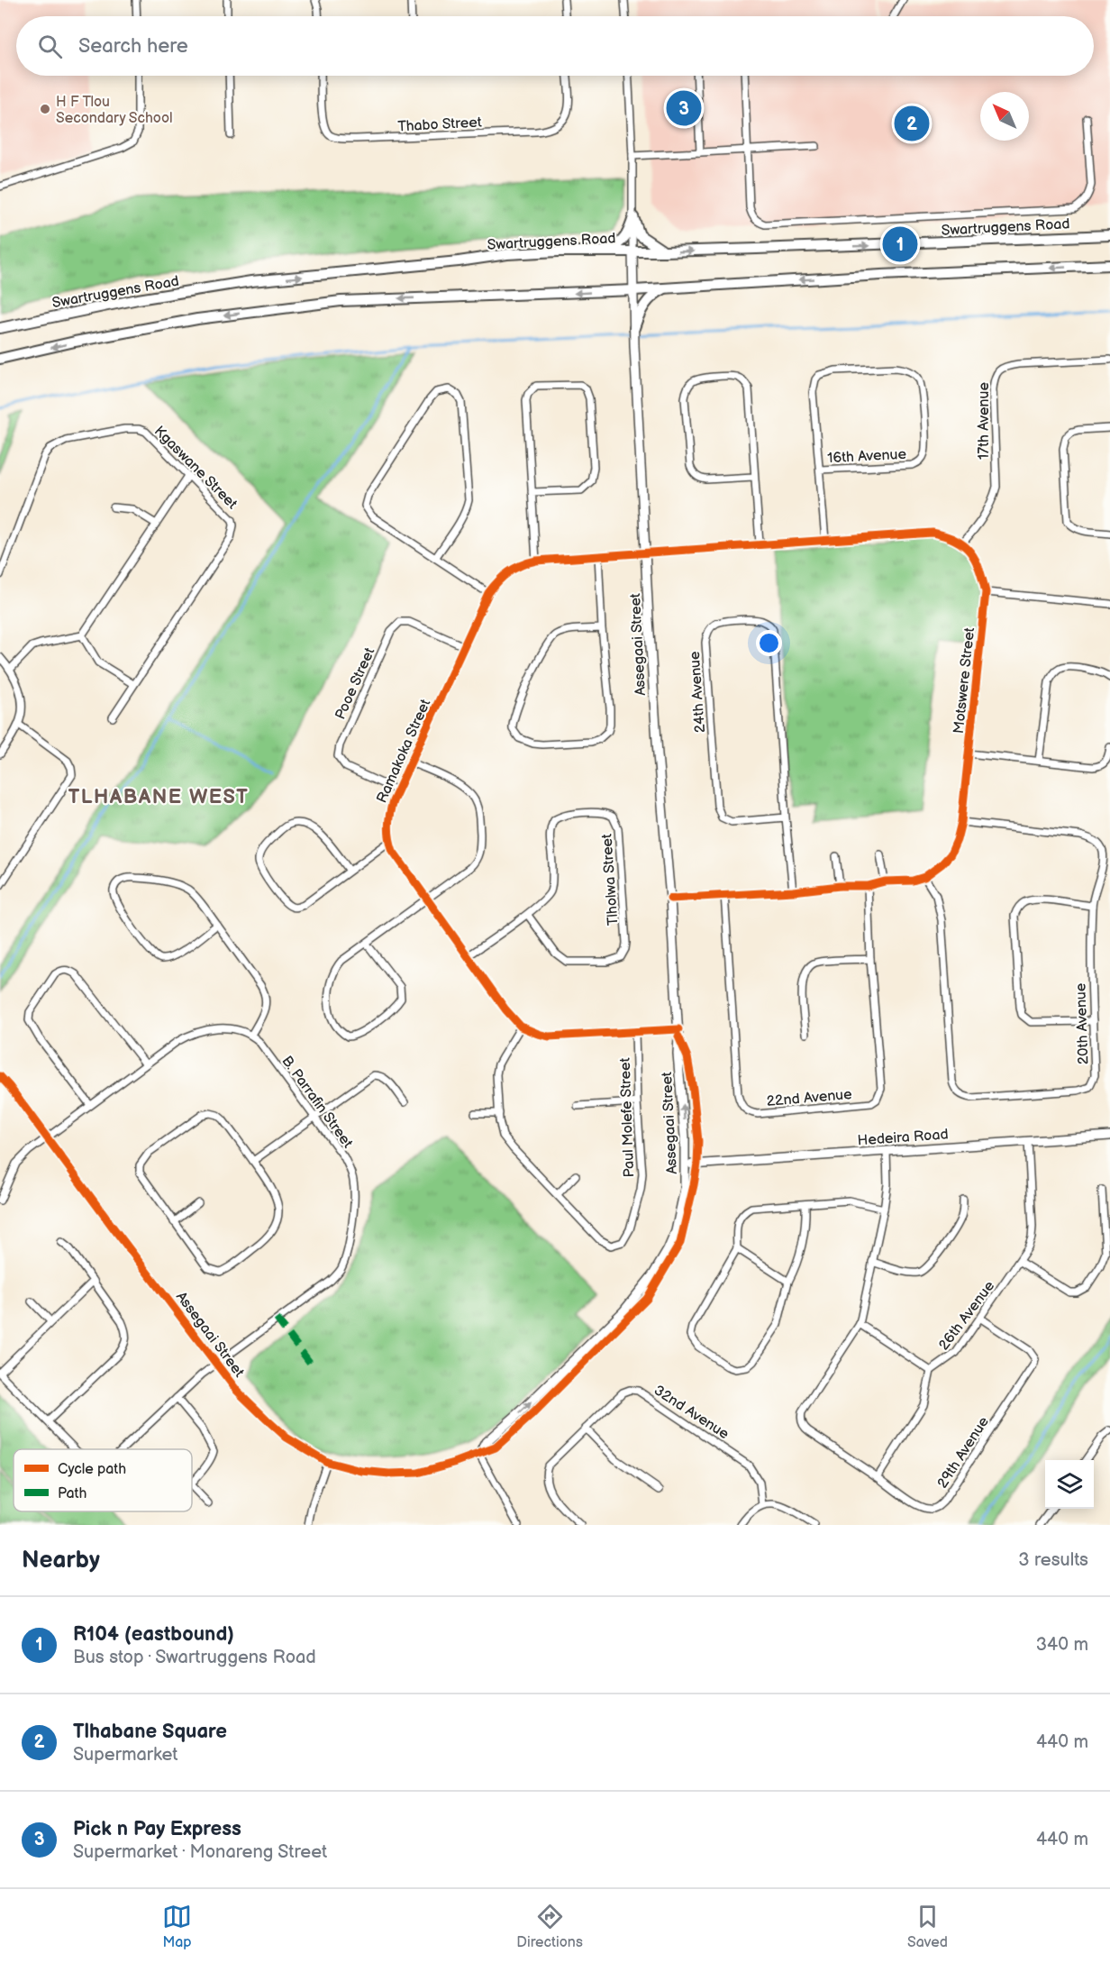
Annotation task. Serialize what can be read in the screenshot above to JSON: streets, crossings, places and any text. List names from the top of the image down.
{
  "streets": {
    "main road": ["Swartruggens Road"],
    "street": [
      "Thabo Street",
      "17th Avenue",
      "16th Avenue",
      "Kgaswane Street",
      "Assegaai Street",
      "Motswere Street",
      "Pooe Street",
      "24th Avenue",
      "Ramakoka Street",
      "Tlholwa Street",
      "20th Avenue",
      "22nd Avenue",
      "B. Parrafin Street",
      "Paul Molefe Street",
      "Hedeira Road",
      "26th Avenue",
      "32nd Avenue",
      "29th Avenue"
    ]
  },
  "crossings": [
    ["Swartruggens Road", "Assegaai Street"],
    ["17th Avenue", "Motswere Street"],
    ["Assegaai Street", "Motswere Street"],
    ["Assegaai Street", "Ramakoka Street"],
    ["Assegaai Street", "B. Parrafin Street"],
    ["Assegaai Street", "Hedeira Road"],
    ["Motswere Street", "24th Avenue"],
    ["Motswere Street", "20th Avenue"],
    ["Motswere Street", "22nd Avenue"],
    ["Pooe Street", "Ramakoka Street"],
    ["Ramakoka Street", "Tlholwa Street"],
    ["Ramakoka Street", "Paul Molefe Street"],
    ["Hedeira Road", "26th Avenue"],
    ["26th Avenue", "29th Avenue"]
  ],
  "districts": ["TLHABANE WEST"],
  "places": ["H F Tlou Secondary School"],
  "legend": ["Cycle path", "Path"],
  "north": "top left",
  "page": {
    "search": "Search here",
    "pins": ["3", "2", "1"],
    "heading": ["Nearby", "3 results"],
    "list": [
      {
        "mark": "1",
        "name": "R104 (eastbound)",
        "note": "Bus stop · Swartruggens Road",
        "value": "340 m"
      },
      {
        "mark": "2",
        "name": "Tlhabane Square",
        "note": "Supermarket",
        "value": "440 m"
      },
      {
        "mark": "3",
        "name": "Pick n Pay Express",
        "note": "Supermarket · Monareng Street",
        "value": "440 m"
      }
    ],
    "nav": ["Map", "Directions", "Saved"]
  }
}
